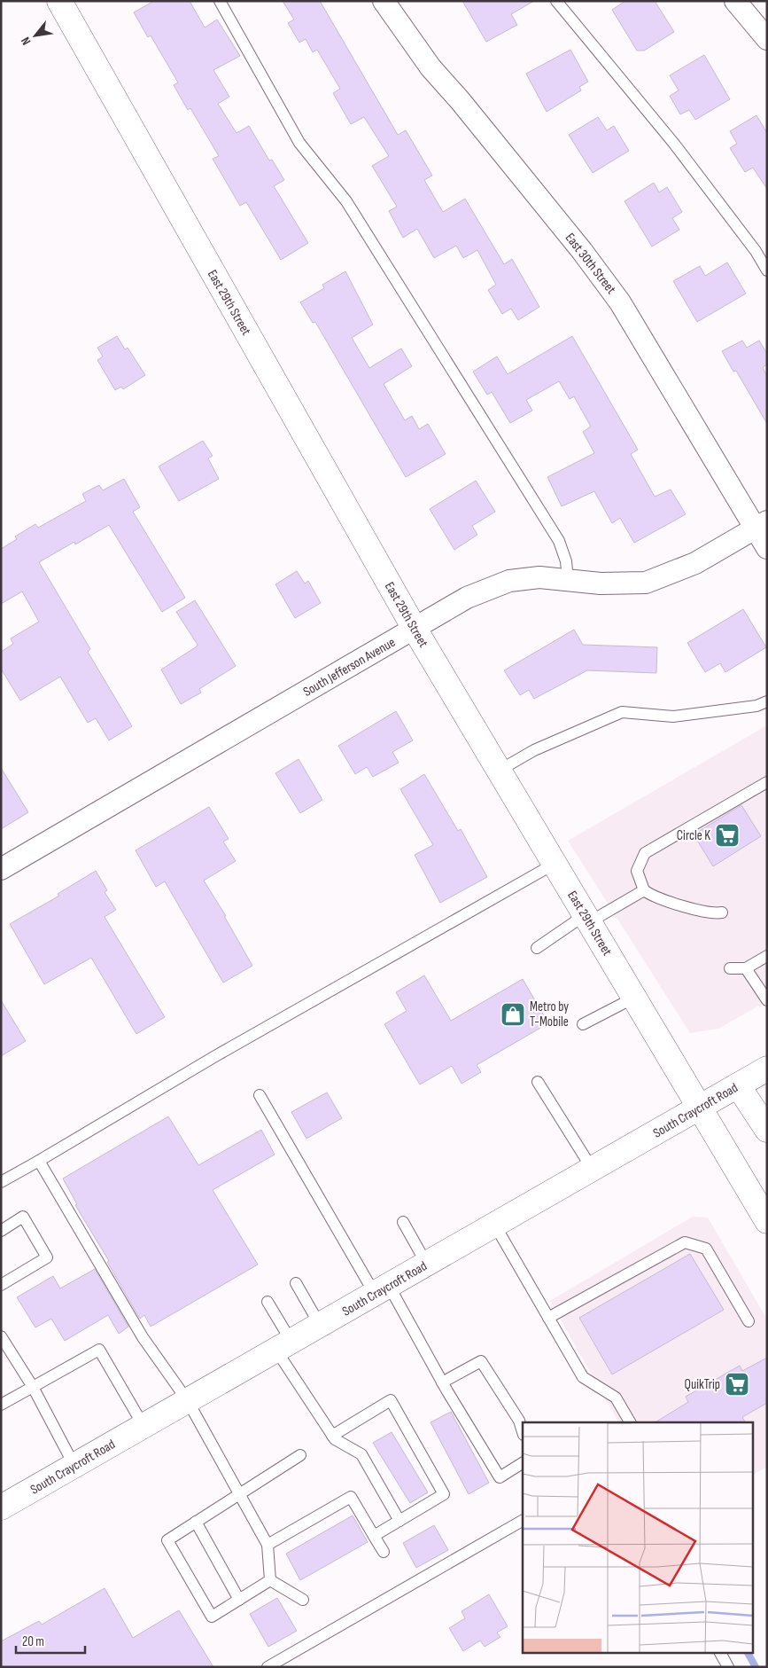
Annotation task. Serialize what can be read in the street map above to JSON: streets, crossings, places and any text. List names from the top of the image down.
{
  "streets": {
    "street": [
      "East 30th Street",
      "East 29th Street",
      "South Jefferson Avenue",
      "South Craycroft Road"
    ]
  },
  "crossings": [
    ["East 30th Street", "South Jefferson Avenue"],
    ["East 29th Street", "South Jefferson Avenue"],
    ["East 29th Street", "South Craycroft Road"]
  ],
  "places": {
    "supermarket": ["Circle K", "QuikTrip"],
    "shop": ["Metro by T-Mobile"]
  },
  "scale_bar": "20 m",
  "north": "bottom left"
}
